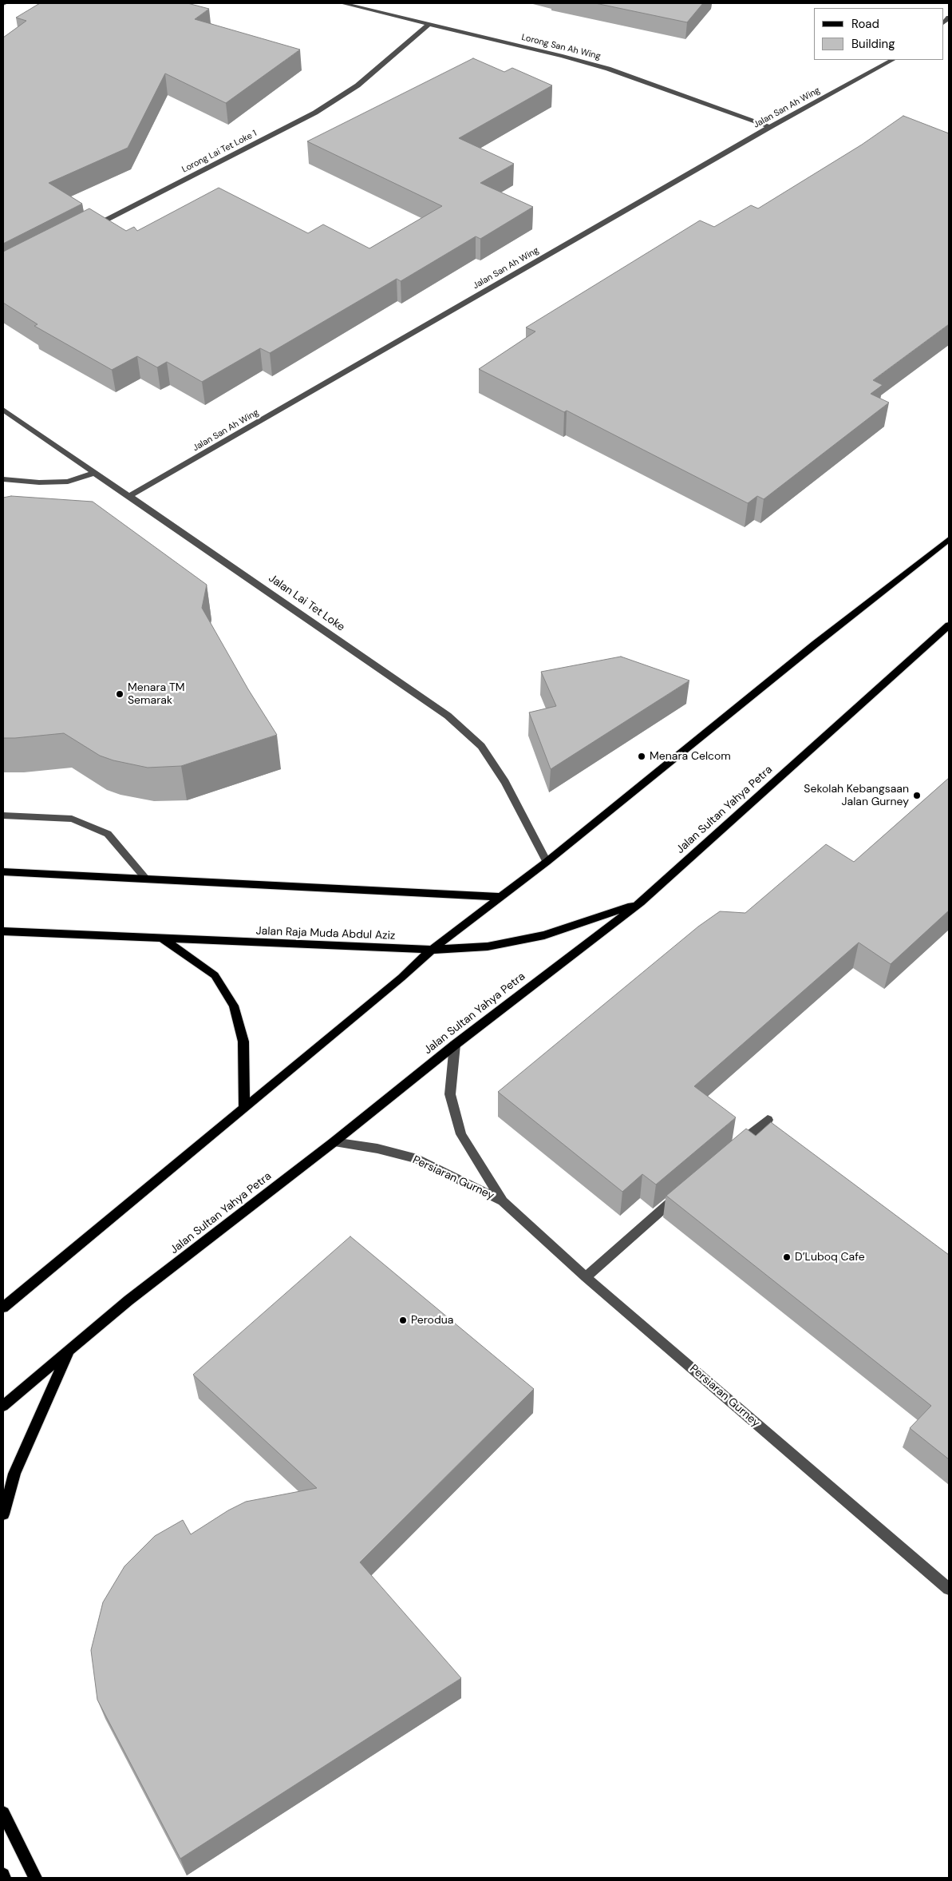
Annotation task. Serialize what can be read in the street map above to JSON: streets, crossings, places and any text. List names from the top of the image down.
{
  "streets": {
    "main road": ["Jalan Sultan Yahya Petra", "Jalan Raja Muda Abdul Aziz"],
    "street": [
      "Lorong San Ah Wing",
      "Jalan San Ah Wing",
      "Lorong Lai Tet Loke 1",
      "Jalan Lai Tet Loke",
      "Persiaran Gurney"
    ]
  },
  "crossings": [
    ["Lorong San Ah Wing", "Jalan San Ah Wing"],
    ["Lorong San Ah Wing", "Lorong Lai Tet Loke 1"],
    ["Jalan San Ah Wing", "Jalan Lai Tet Loke"],
    ["Jalan Sultan Yahya Petra", "Jalan Raja Muda Abdul Aziz"],
    ["Jalan Sultan Yahya Petra", "Persiaran Gurney"]
  ],
  "places": [
    "Menara TM Semarak",
    "Menara Celcom",
    "Sekolah Kebangsaan Jalan Gurney",
    "D’Luboq Cafe",
    "Perodua"
  ],
  "legend": ["Road", "Building"]
}
